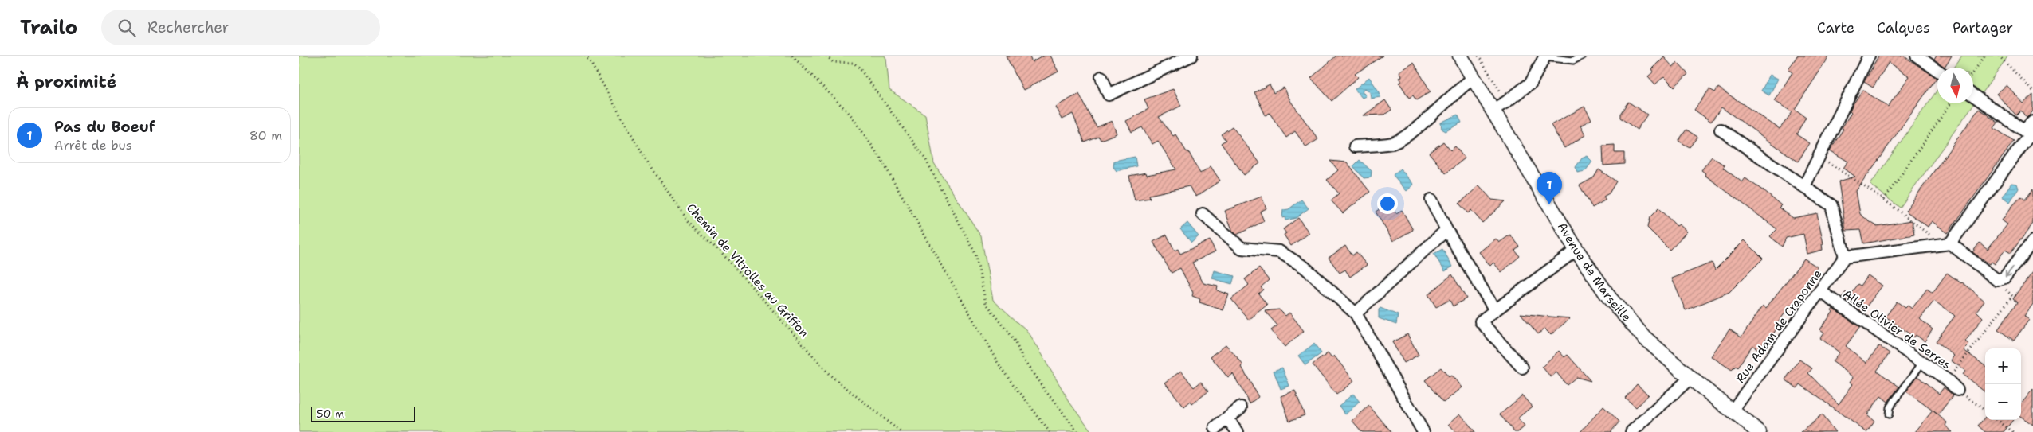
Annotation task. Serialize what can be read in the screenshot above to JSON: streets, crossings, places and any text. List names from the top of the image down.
{
  "streets": {
    "street": ["Avenue de Marseille", "Rue Adam de Craponne", "Allée Olivier de Serres"],
    "path": ["Chemin de Vitrolles au Griffon"]
  },
  "crossings": [
    ["Avenue de Marseille", "Rue Adam de Craponne"],
    ["Rue Adam de Craponne", "Allée Olivier de Serres"]
  ],
  "scale_bar": "50 m",
  "north": "bottom",
  "page": {
    "header": "Trailo",
    "search": "Rechercher",
    "nav": ["Carte", "Calques", "Partager"],
    "heading": "À proximité",
    "list": [
      {
        "mark": "1",
        "name": "Pas du Boeuf",
        "note": "Arrêt de bus",
        "value": "80 m"
      }
    ],
    "pins": "1",
    "map_buttons": ["+", "−"],
    "scale": "50 m"
  }
}
